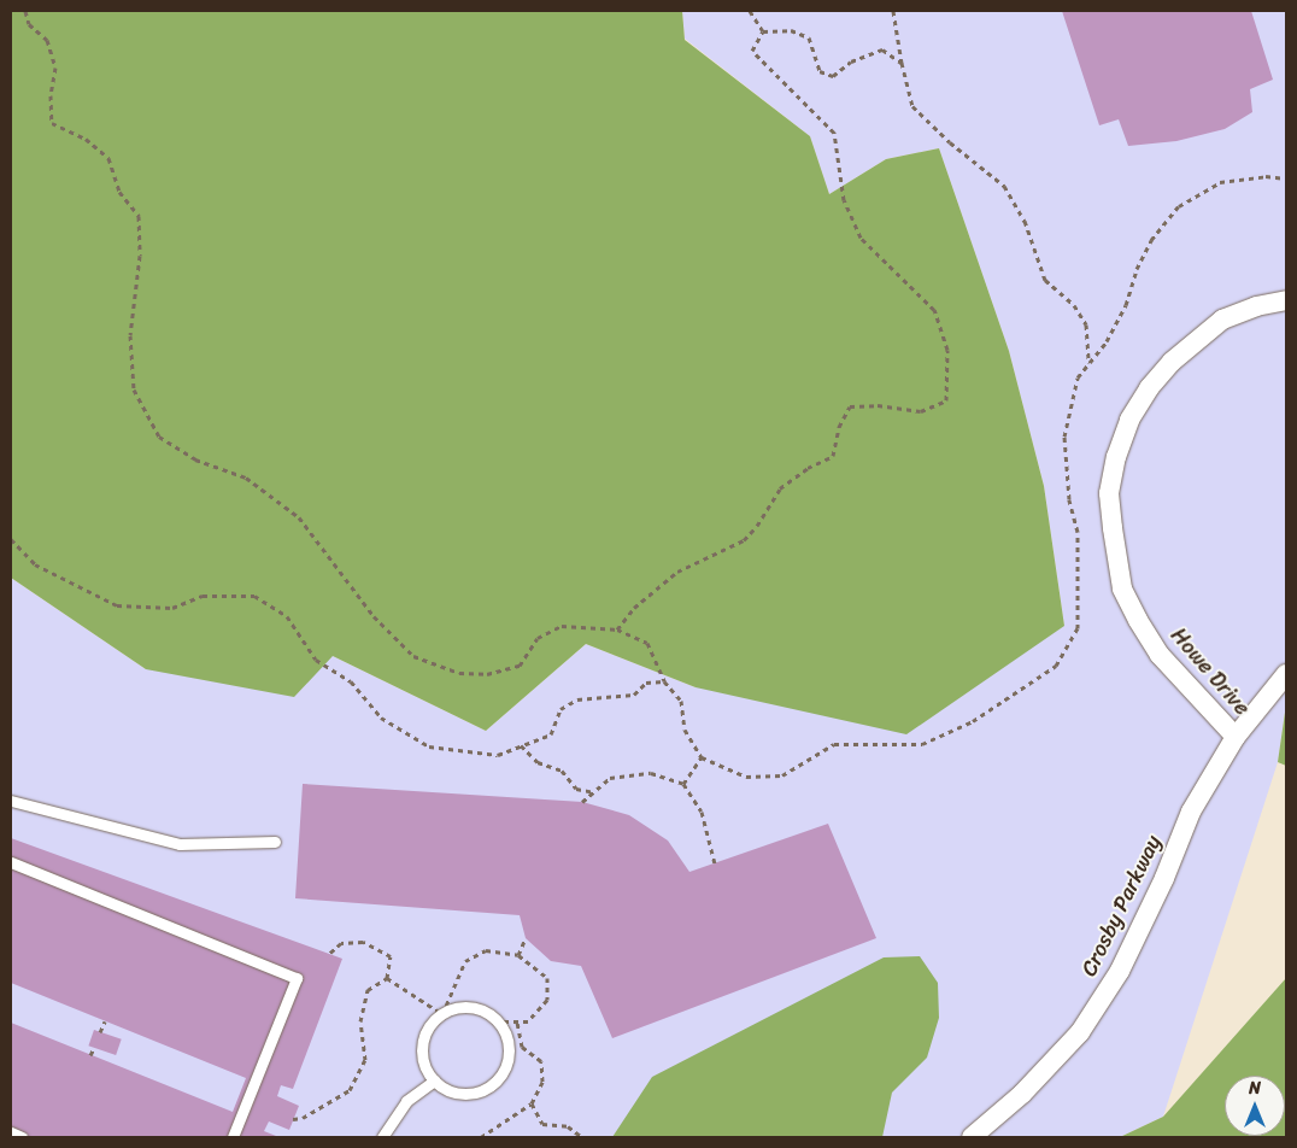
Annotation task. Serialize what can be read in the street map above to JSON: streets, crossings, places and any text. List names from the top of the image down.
{
  "streets": {
    "street": ["Howe Drive", "Crosby Parkway"]
  },
  "crossings": [
    ["Howe Drive", "Crosby Parkway"]
  ],
  "north": "top"
}
